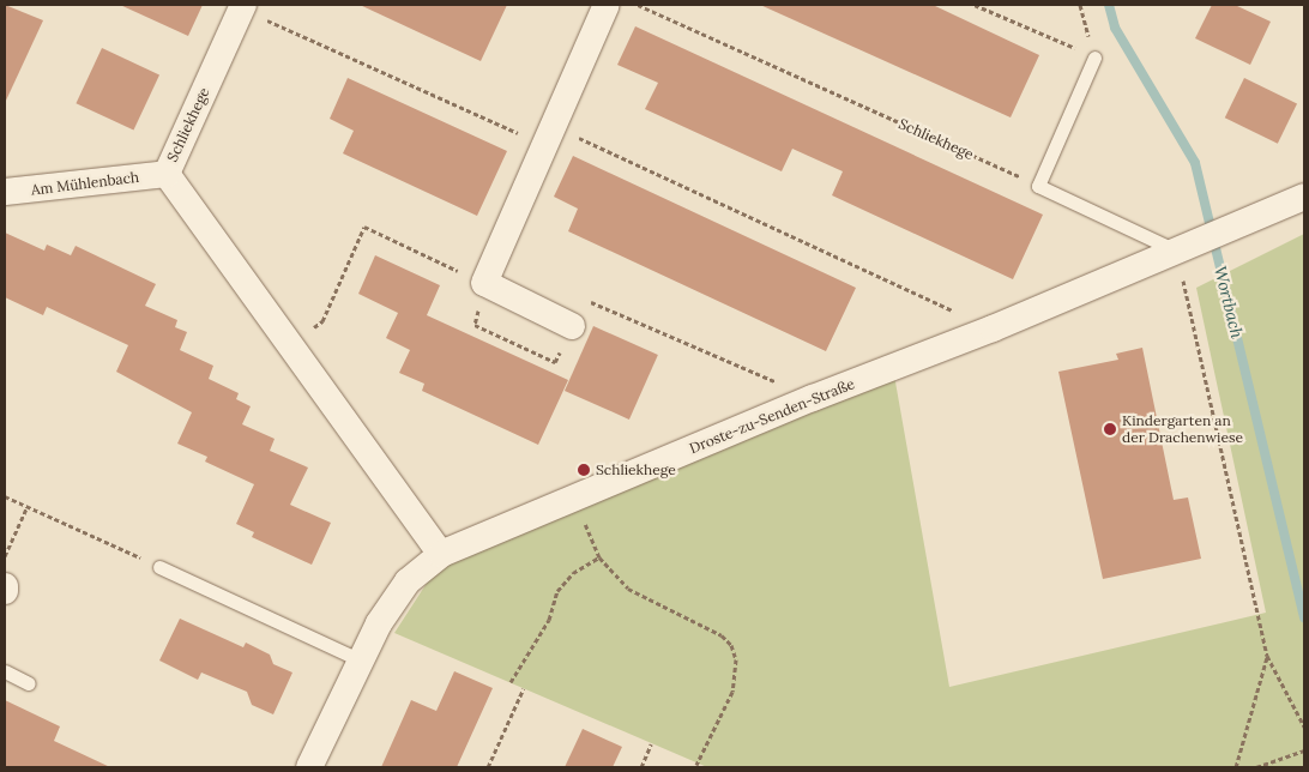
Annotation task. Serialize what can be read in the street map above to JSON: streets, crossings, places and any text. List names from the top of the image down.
{
  "streets": {
    "street": ["Schliekhege", "Am Mühlenbach", "Droste-zu-Senden-Straße"]
  },
  "crossings": [
    ["Schliekhege", "Am Mühlenbach"],
    ["Schliekhege", "Droste-zu-Senden-Straße"]
  ],
  "water": ["Wortbach"],
  "places": ["Kindergarten an der Drachenwiese", "Schliekhege"]
}
